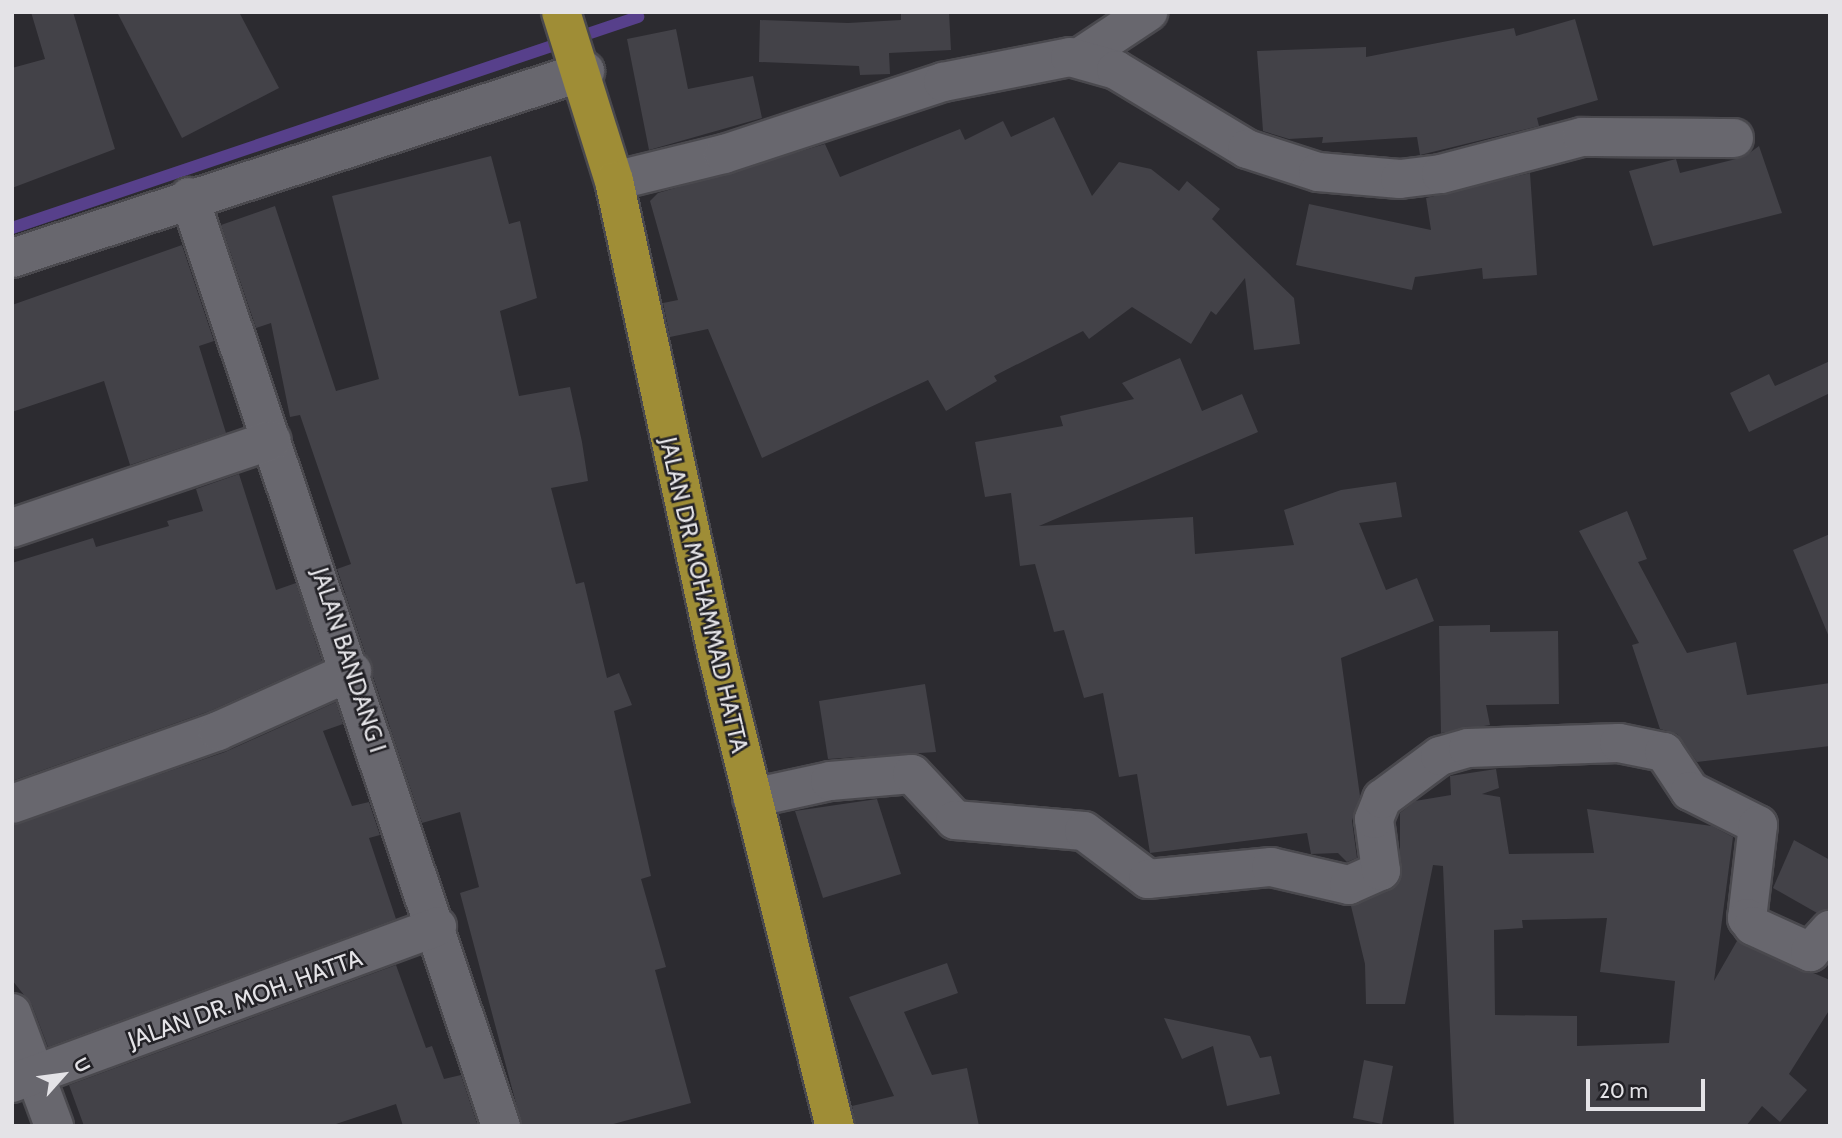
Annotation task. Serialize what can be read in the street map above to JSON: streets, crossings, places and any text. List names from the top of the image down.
{
  "streets": {
    "highway": ["JALAN DR MOHAMMAD HATTA"],
    "street": ["JALAN BANDANG I", "JALAN DR. MOH. HATTA"]
  },
  "crossings": [
    ["JALAN BANDANG I", "JALAN DR. MOH. HATTA"]
  ],
  "scale_bar": "20 m",
  "north": "top right"
}
